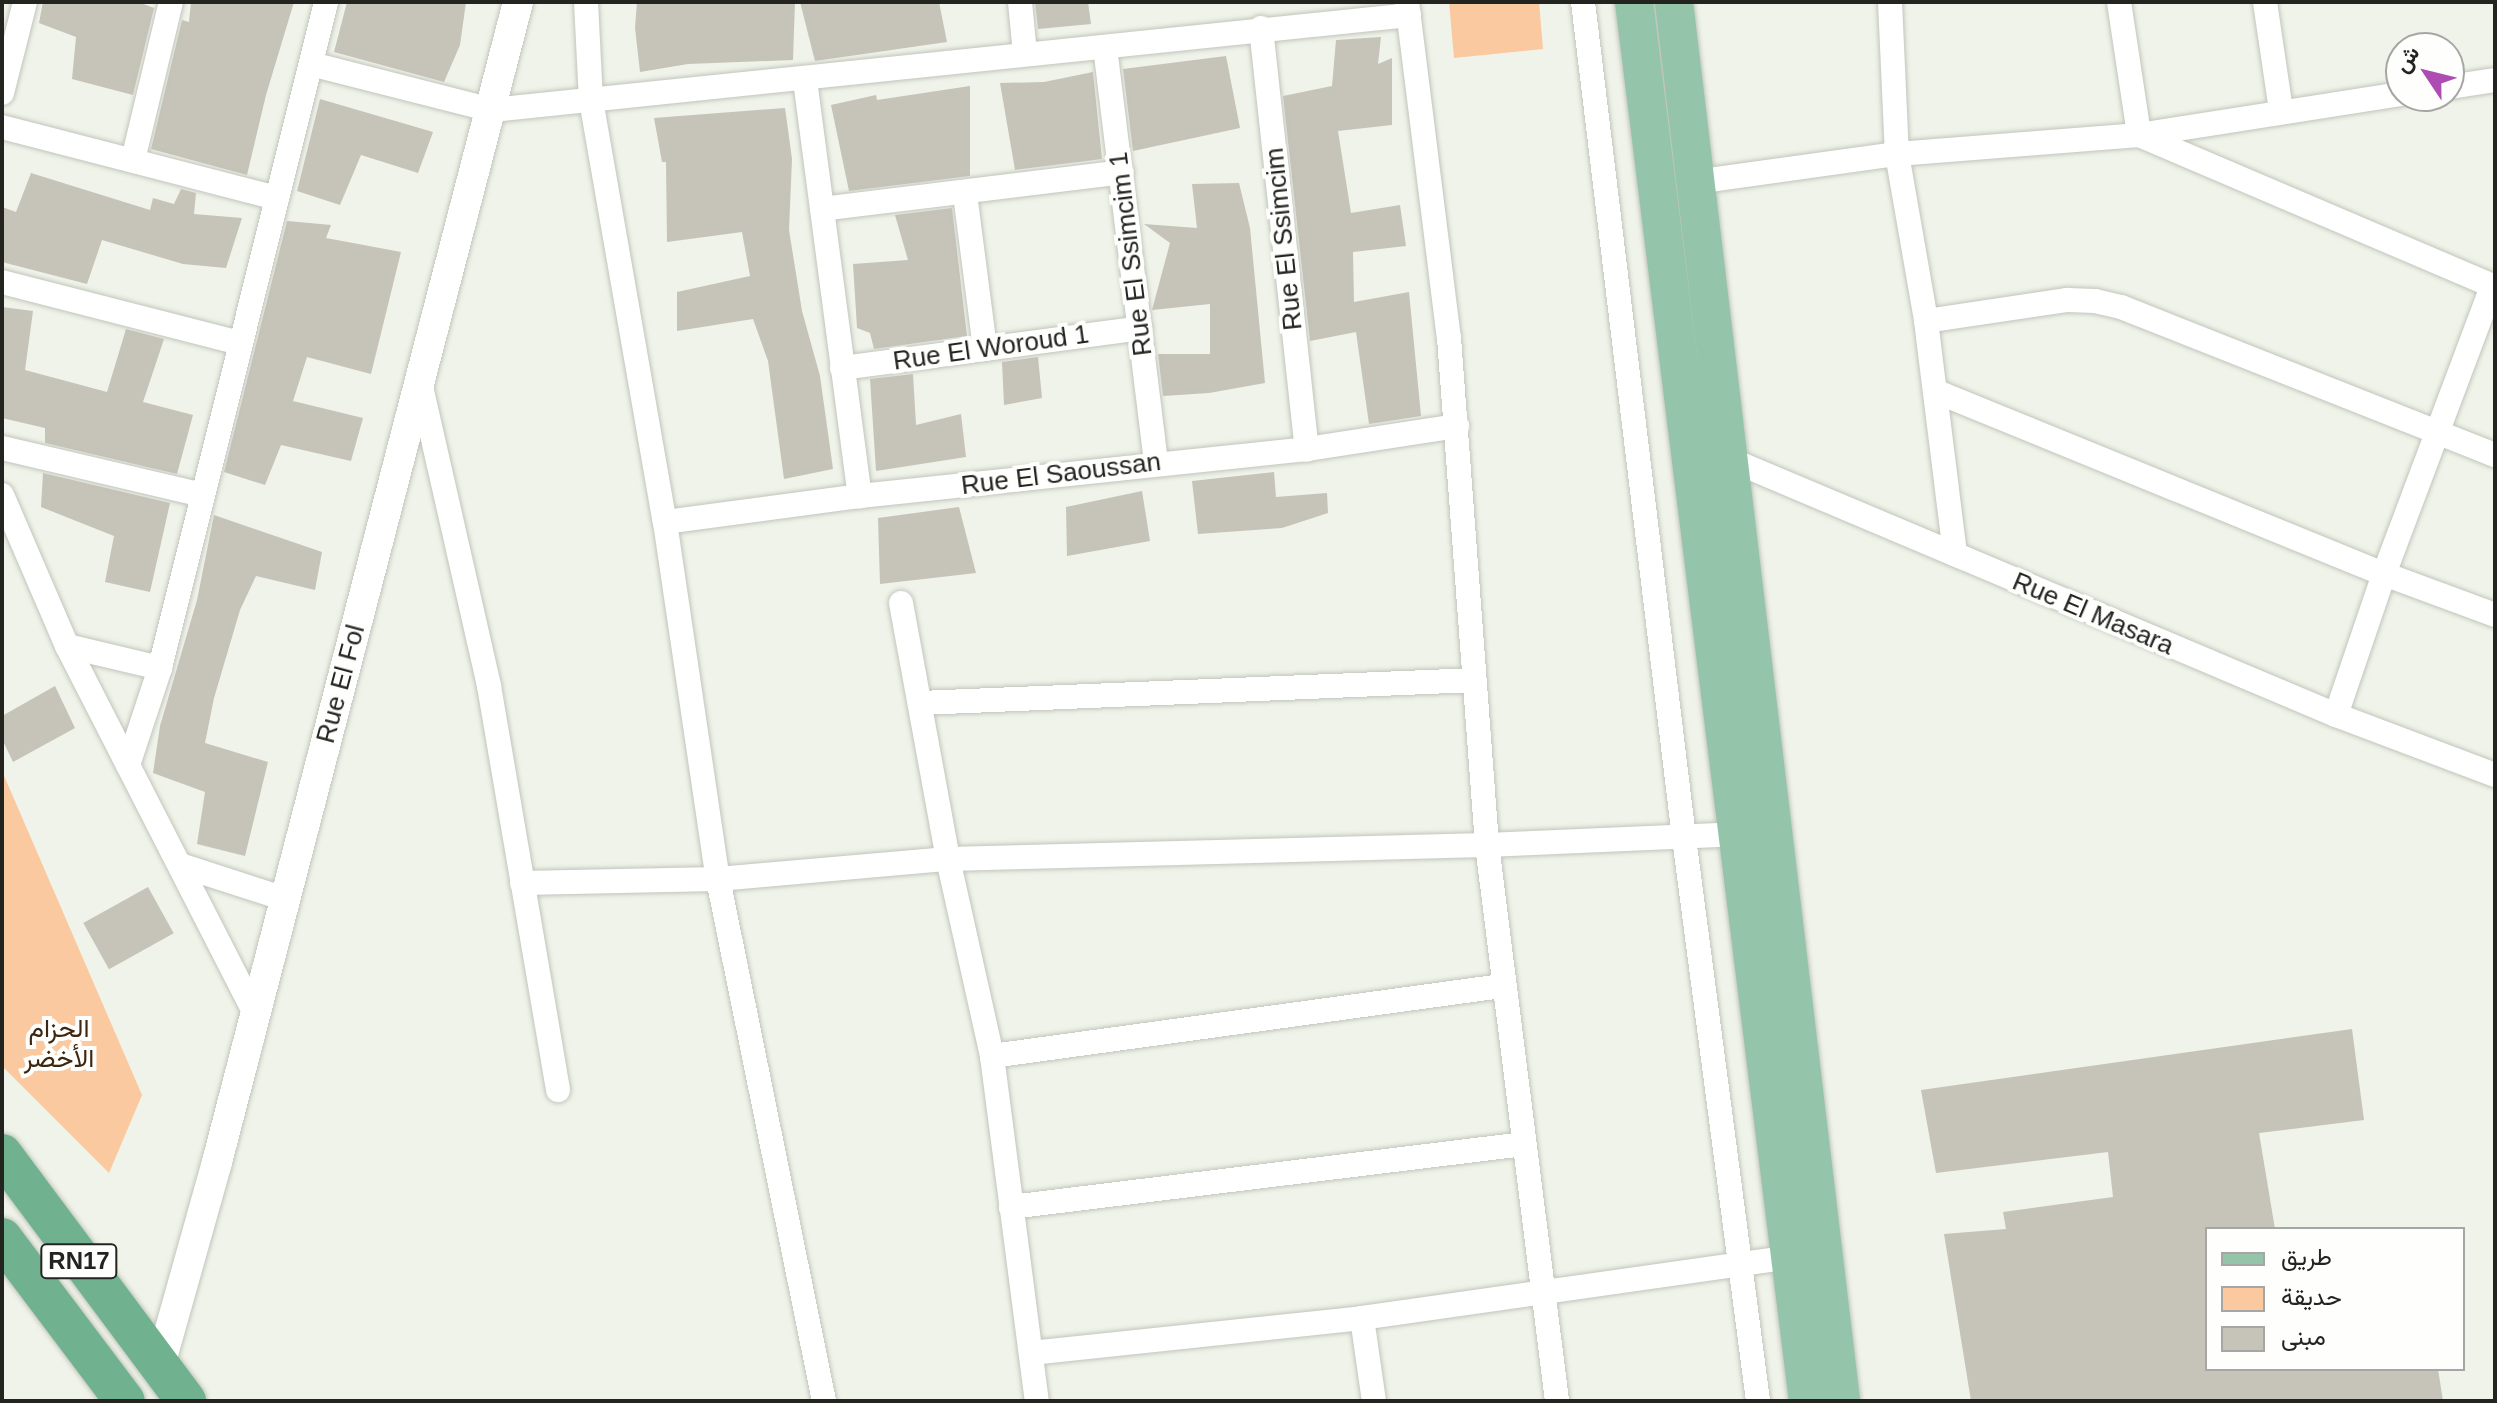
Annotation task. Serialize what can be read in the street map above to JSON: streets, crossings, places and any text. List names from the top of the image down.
{
  "streets": {
    "highway": ["RN17"],
    "street": [
      "Rue El Ssimcim",
      "Rue El Ssimcim 1",
      "Rue El Woroud 1",
      "Rue El Saoussan",
      "Rue El Masara",
      "Rue El Fol"
    ]
  },
  "crossings": [
    ["Rue El Ssimcim", "Rue El Saoussan"],
    ["Rue El Ssimcim 1", "Rue El Woroud 1"],
    ["Rue El Ssimcim 1", "Rue El Saoussan"],
    ["Rue El Fol", "RN17"]
  ],
  "parks": ["الحزام الأخضر"],
  "legend": ["طريق", "حديقة", "مبنى"],
  "north": "top left"
}
